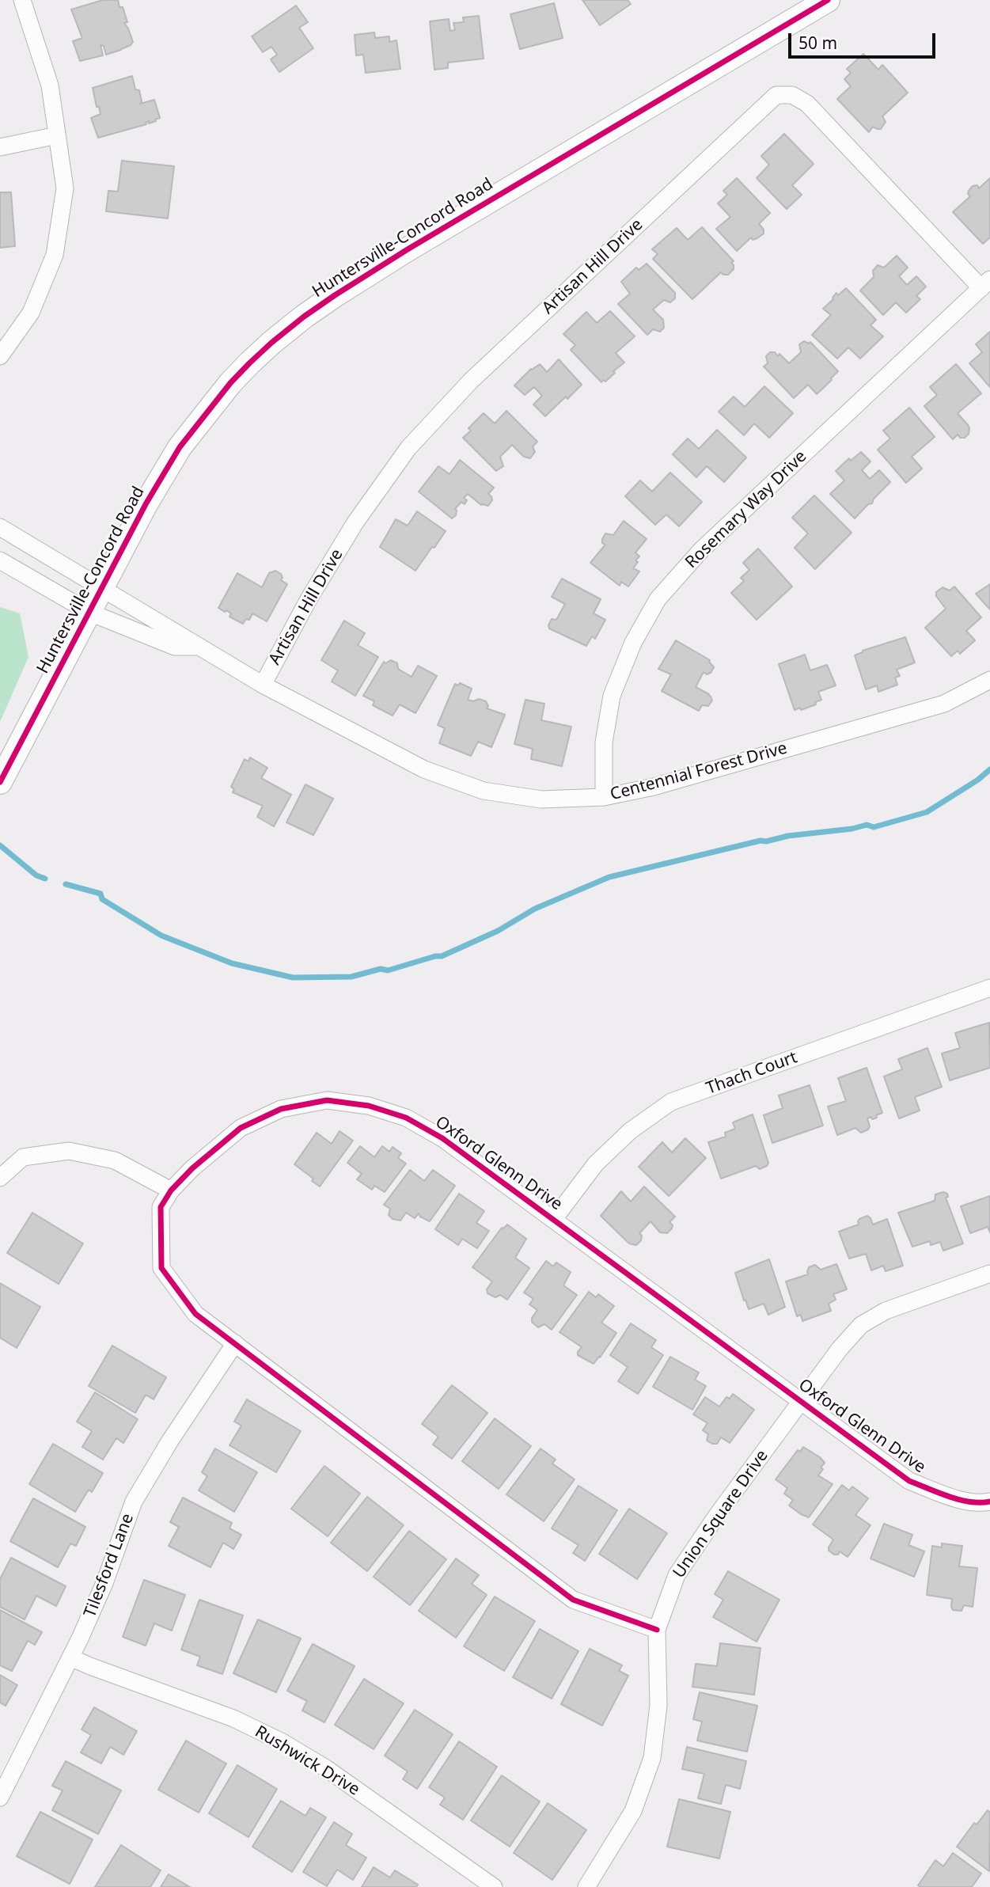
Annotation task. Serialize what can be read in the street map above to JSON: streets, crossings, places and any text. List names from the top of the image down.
{
  "streets": {
    "main road": ["Huntersville-Concord Road"],
    "street": [
      "Artisan Hill Drive",
      "Rosemary Way Drive",
      "Centennial Forest Drive",
      "Thach Court",
      "Oxford Glenn Drive",
      "Union Square Drive",
      "Tilesford Lane",
      "Rushwick Drive"
    ]
  },
  "crossings": [
    ["Huntersville-Concord Road", "Centennial Forest Drive"],
    ["Artisan Hill Drive", "Rosemary Way Drive"],
    ["Artisan Hill Drive", "Centennial Forest Drive"],
    ["Rosemary Way Drive", "Centennial Forest Drive"],
    ["Thach Court", "Oxford Glenn Drive"],
    ["Oxford Glenn Drive", "Union Square Drive"],
    ["Oxford Glenn Drive", "Tilesford Lane"],
    ["Tilesford Lane", "Rushwick Drive"]
  ],
  "scale_bar": "50 m"
}
